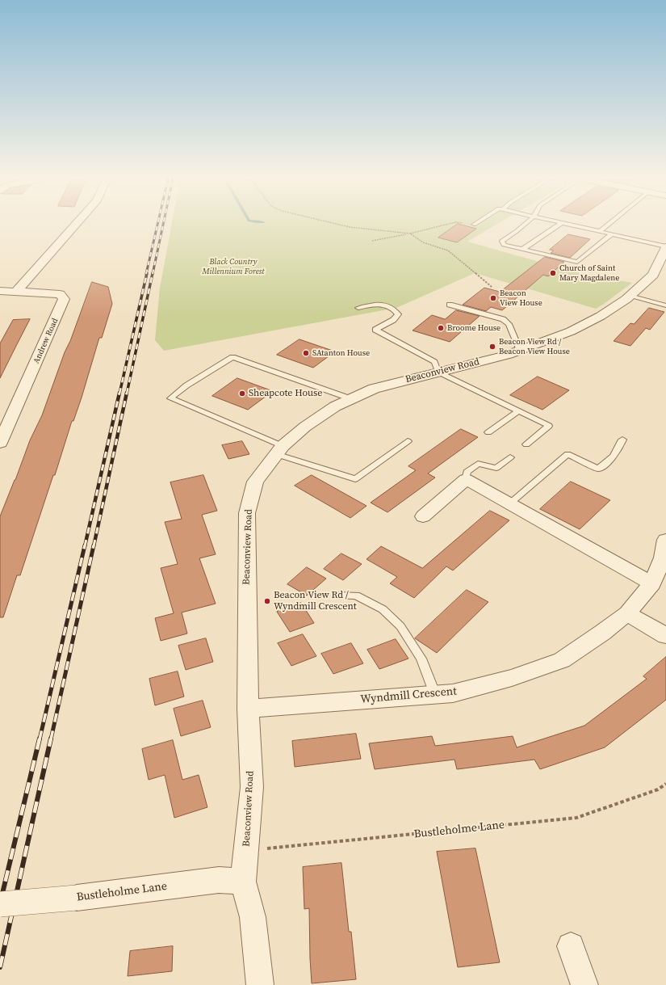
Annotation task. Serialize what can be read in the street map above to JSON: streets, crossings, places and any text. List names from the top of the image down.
{
  "streets": {
    "street": [
      "Andrew Road",
      "Beaconview Road",
      "Wyndmill Crescent",
      "Bustleholme Lane"
    ]
  },
  "crossings": [
    ["Beaconview Road", "Wyndmill Crescent"],
    ["Beaconview Road", "Bustleholme Lane"]
  ],
  "parks": ["Black Country Millennium Forest"],
  "places": [
    "Church of Saint Mary Magdalene",
    "Beacon View House",
    "Broome House",
    "Beacon View Rd / Beacon View House",
    "SAtanton House",
    "Sheapcote House",
    "Beacon View Rd / Wyndmill Crescent"
  ]
}
